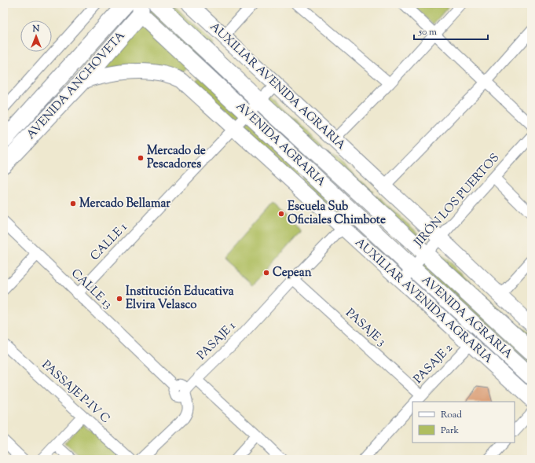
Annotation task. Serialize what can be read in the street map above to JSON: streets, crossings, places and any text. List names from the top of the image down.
{
  "streets": {
    "main road": ["AVENIDA ANCHOVETA", "AVENIDA AGRARIA"],
    "street": [
      "AUXILIAR AVENIDA AGRARIA",
      "JIRÓN LOS PUERTOS",
      "CALLE 1",
      "CALLE 13",
      "PASAJE 3",
      "PASAJE 1",
      "PASAJE 2",
      "PASSAJE P-IV C"
    ]
  },
  "crossings": [
    ["AVENIDA ANCHOVETA", "AUXILIAR AVENIDA AGRARIA"],
    ["AVENIDA ANCHOVETA", "AVENIDA AGRARIA"],
    ["AUXILIAR AVENIDA AGRARIA", "JIRÓN LOS PUERTOS"],
    ["AUXILIAR AVENIDA AGRARIA", "CALLE 1"],
    ["AUXILIAR AVENIDA AGRARIA", "PASAJE 1"],
    ["AUXILIAR AVENIDA AGRARIA", "PASAJE 2"],
    ["AVENIDA AGRARIA", "JIRÓN LOS PUERTOS"],
    ["AVENIDA AGRARIA", "CALLE 1"],
    ["CALLE 1", "CALLE 13"],
    ["CALLE 13", "PASAJE 1"],
    ["PASAJE 3", "PASAJE 1"],
    ["PASAJE 3", "PASAJE 2"]
  ],
  "places": [
    "Mercado de Pescadores",
    "Mercado Bellamar",
    "Escuela Sub Oficiales Chimbote",
    "Cepean",
    "Institución Educativa Elvira Velasco"
  ],
  "legend": ["Road", "Park"],
  "scale_bar": "50 m",
  "north": "top"
}
